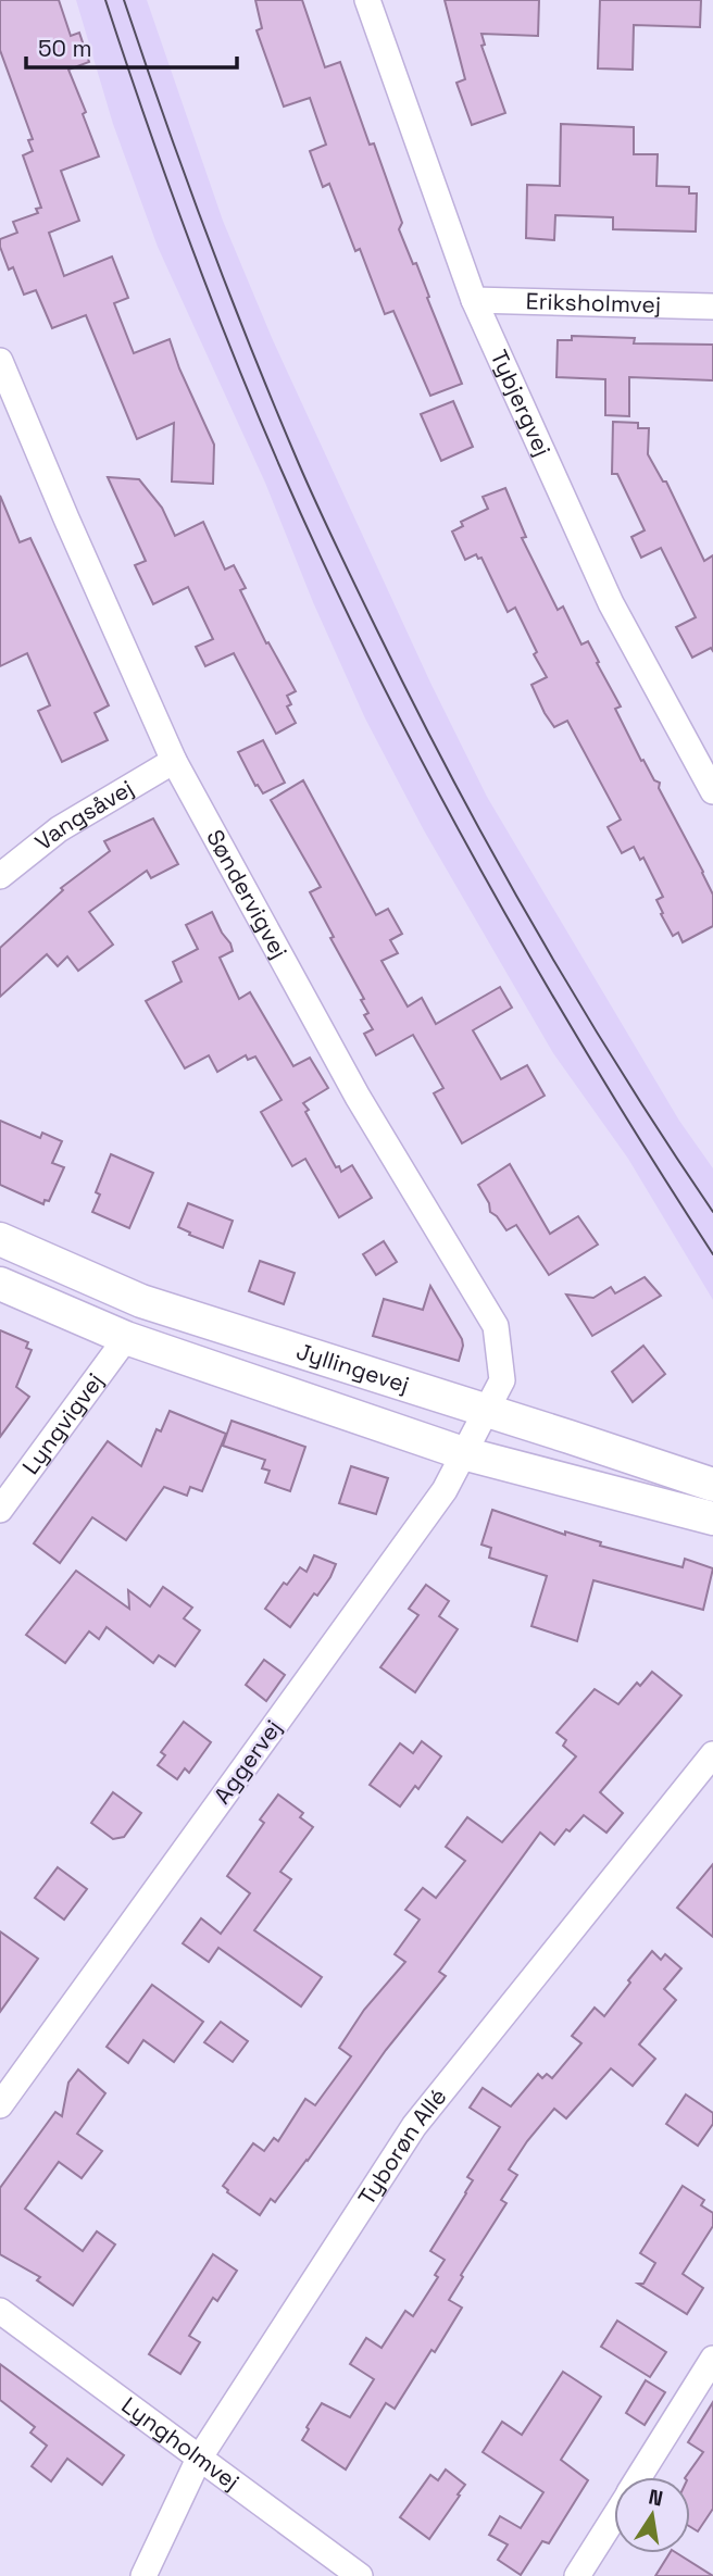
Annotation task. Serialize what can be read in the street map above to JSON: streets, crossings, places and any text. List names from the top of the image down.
{
  "streets": {
    "street": [
      "Eriksholmvej",
      "Tybjergvej",
      "Vangsåvej",
      "Søndervigvej",
      "Jyllingevej",
      "Lyngvigvej",
      "Aggervej",
      "Tyborøn Allé",
      "Lyngholmvej"
    ]
  },
  "crossings": [
    ["Eriksholmvej", "Tybjergvej"],
    ["Vangsåvej", "Søndervigvej"],
    ["Søndervigvej", "Jyllingevej"],
    ["Søndervigvej", "Aggervej"],
    ["Jyllingevej", "Lyngvigvej"],
    ["Jyllingevej", "Aggervej"],
    ["Tyborøn Allé", "Lyngholmvej"]
  ],
  "scale_bar": "50 m",
  "north": "top"
}
